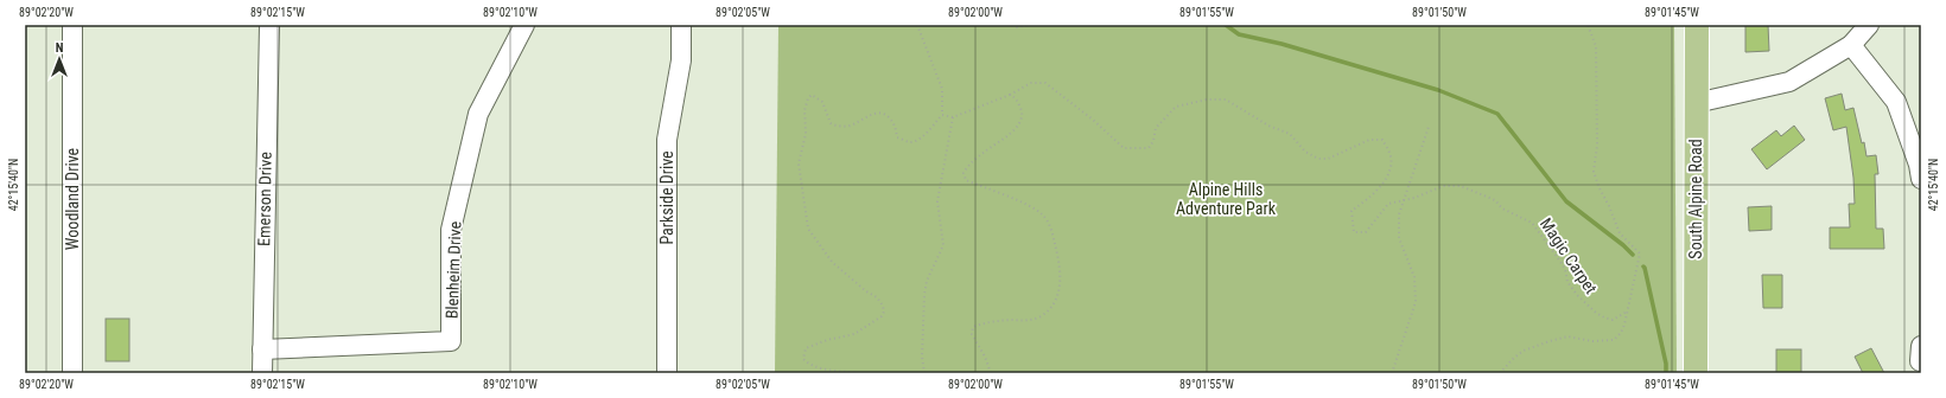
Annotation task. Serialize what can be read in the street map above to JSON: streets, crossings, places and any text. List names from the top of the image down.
{
  "streets": {
    "main road": ["South Alpine Road"],
    "street": [
      "Parkside Drive",
      "Woodland Drive",
      "Emerson Drive",
      "Blenheim Drive"
    ],
    "path": ["Magic Carpet"]
  },
  "crossings": [
    ["Emerson Drive", "Blenheim Drive"]
  ],
  "parks": ["Alpine Hills Adventure Park"],
  "north": "top",
  "coordinates": [
    "89°02'20\"W",
    "89°02'15\"W",
    "89°02'10\"W",
    "89°02'05\"W",
    "89°02'00\"W",
    "89°01'55\"W",
    "89°01'50\"W",
    "89°01'45\"W",
    "42°15'40\"N"
  ]
}
